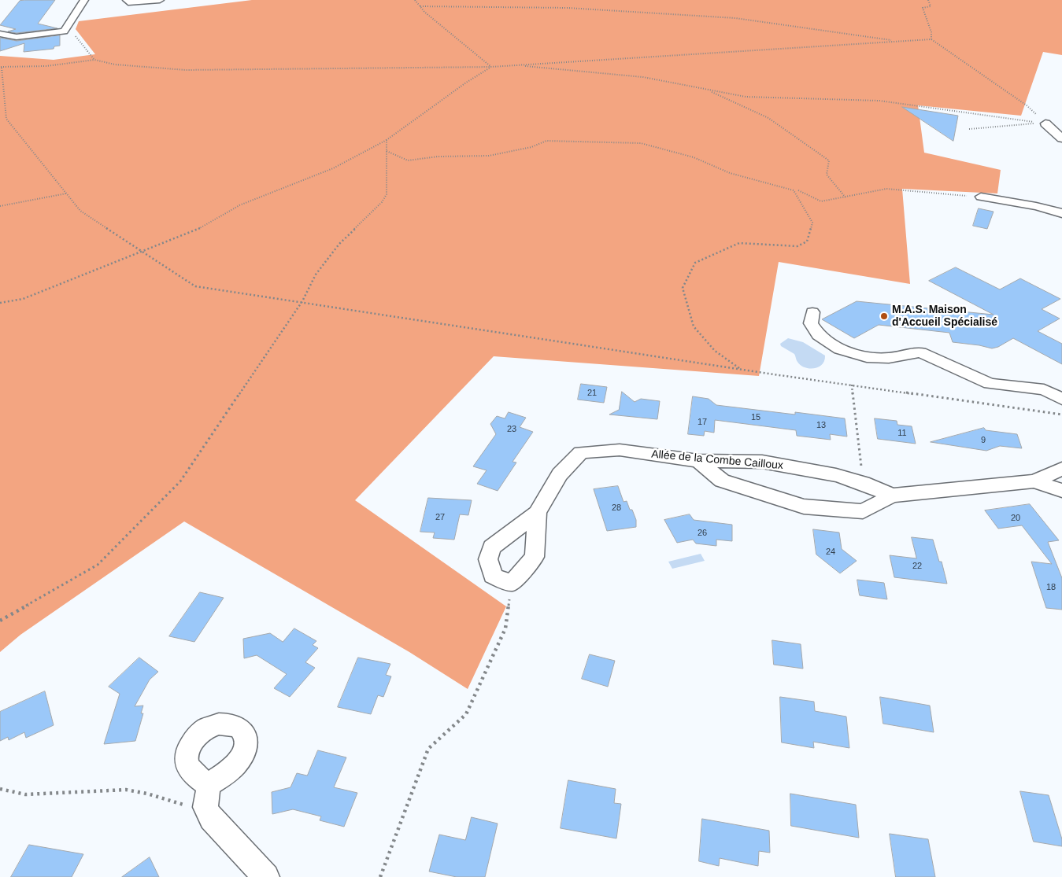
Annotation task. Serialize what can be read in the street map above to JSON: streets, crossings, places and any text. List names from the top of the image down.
{
  "streets": {
    "street": ["Allée de la Combe Cailloux"]
  },
  "places": ["M.A.S. Maison d'Accueil Spécialisé"],
  "house_numbers": [
    "21",
    "15",
    "17",
    "13",
    "23",
    "11",
    "9",
    "28",
    "27",
    "20",
    "26",
    "24",
    "22",
    "18"
  ]
}
